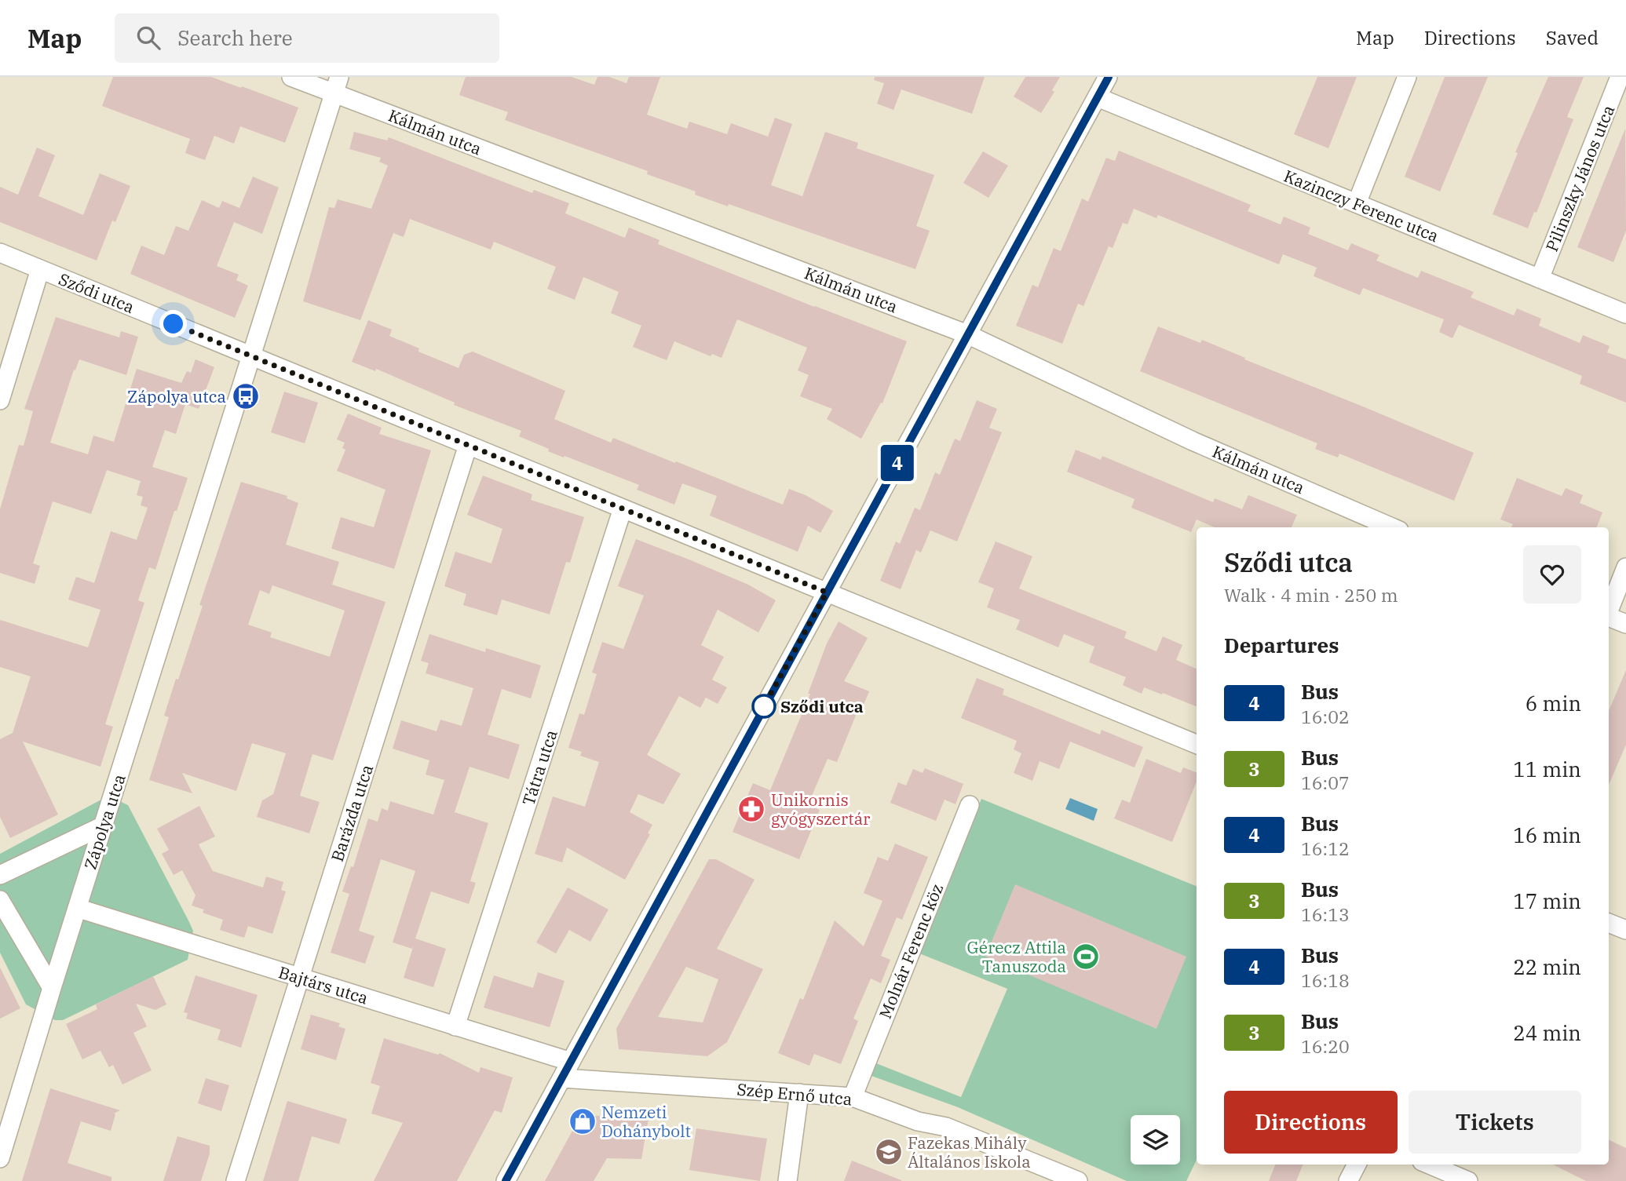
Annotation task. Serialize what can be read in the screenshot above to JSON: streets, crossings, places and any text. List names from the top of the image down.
{
  "streets": {
    "street": [
      "Kálmán utca",
      "Pilinszky János utca",
      "Kazinczy Ferenc utca",
      "Sződi utca",
      "Tátra utca",
      "Barázda utca",
      "Zápolya utca",
      "Molnár Ferenc köz",
      "Bajtárs utca",
      "Szép Ernő utca"
    ]
  },
  "crossings": [
    ["Kálmán utca", "Zápolya utca"],
    ["Pilinszky János utca", "Kazinczy Ferenc utca"],
    ["Sződi utca", "Tátra utca"],
    ["Sződi utca", "Barázda utca"],
    ["Sződi utca", "Zápolya utca"],
    ["Tátra utca", "Bajtárs utca"],
    ["Barázda utca", "Bajtárs utca"],
    ["Zápolya utca", "Bajtárs utca"],
    ["Molnár Ferenc köz", "Szép Ernő utca"]
  ],
  "places": {
    "bus stop": ["Zápolya utca"],
    "other": ["Sződi utca"],
    "pharmacy": ["Unikornis gyógyszertár"],
    "sports": ["Gérecz Attila Tanuszoda"],
    "shop": ["Nemzeti Dohánybolt"],
    "school or university": ["Fazekas Mihály Általános Iskola"]
  },
  "lines": ["bus line 4"],
  "page": {
    "header": "Map",
    "search": "Search here",
    "nav": ["Map", "Directions", "Saved"],
    "on_map": "4",
    "heading": [
      ["Sződi utca", "Walk · 4 min · 250 m"],
      "Departures"
    ],
    "list": [
      {
        "mark": "4",
        "name": "Bus",
        "note": "16:02",
        "value": "6 min"
      },
      {
        "mark": "3",
        "name": "Bus",
        "note": "16:07",
        "value": "11 min"
      },
      {
        "mark": "4",
        "name": "Bus",
        "note": "16:12",
        "value": "16 min"
      },
      {
        "mark": "3",
        "name": "Bus",
        "note": "16:13",
        "value": "17 min"
      },
      {
        "mark": "4",
        "name": "Bus",
        "note": "16:18",
        "value": "22 min"
      },
      {
        "mark": "3",
        "name": "Bus",
        "note": "16:20",
        "value": "24 min"
      }
    ],
    "buttons": ["Directions", "Tickets"]
  }
}
